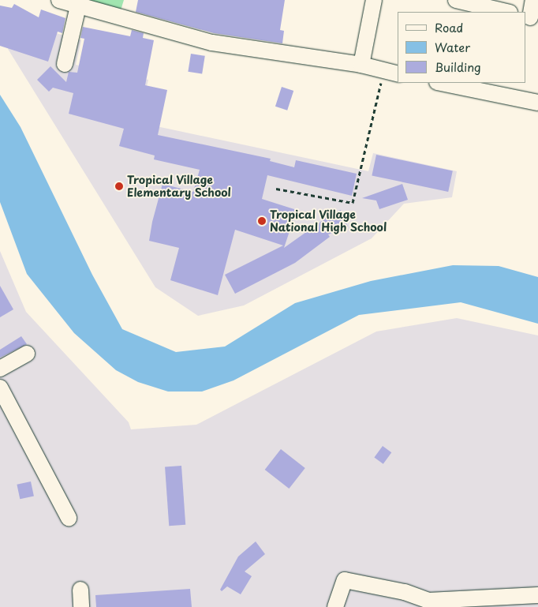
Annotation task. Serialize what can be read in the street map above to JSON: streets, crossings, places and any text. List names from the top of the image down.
{
  "places": ["Tropical Village Elementary School", "Tropical Village National High School"],
  "legend": ["Road", "Water", "Building"]
}
